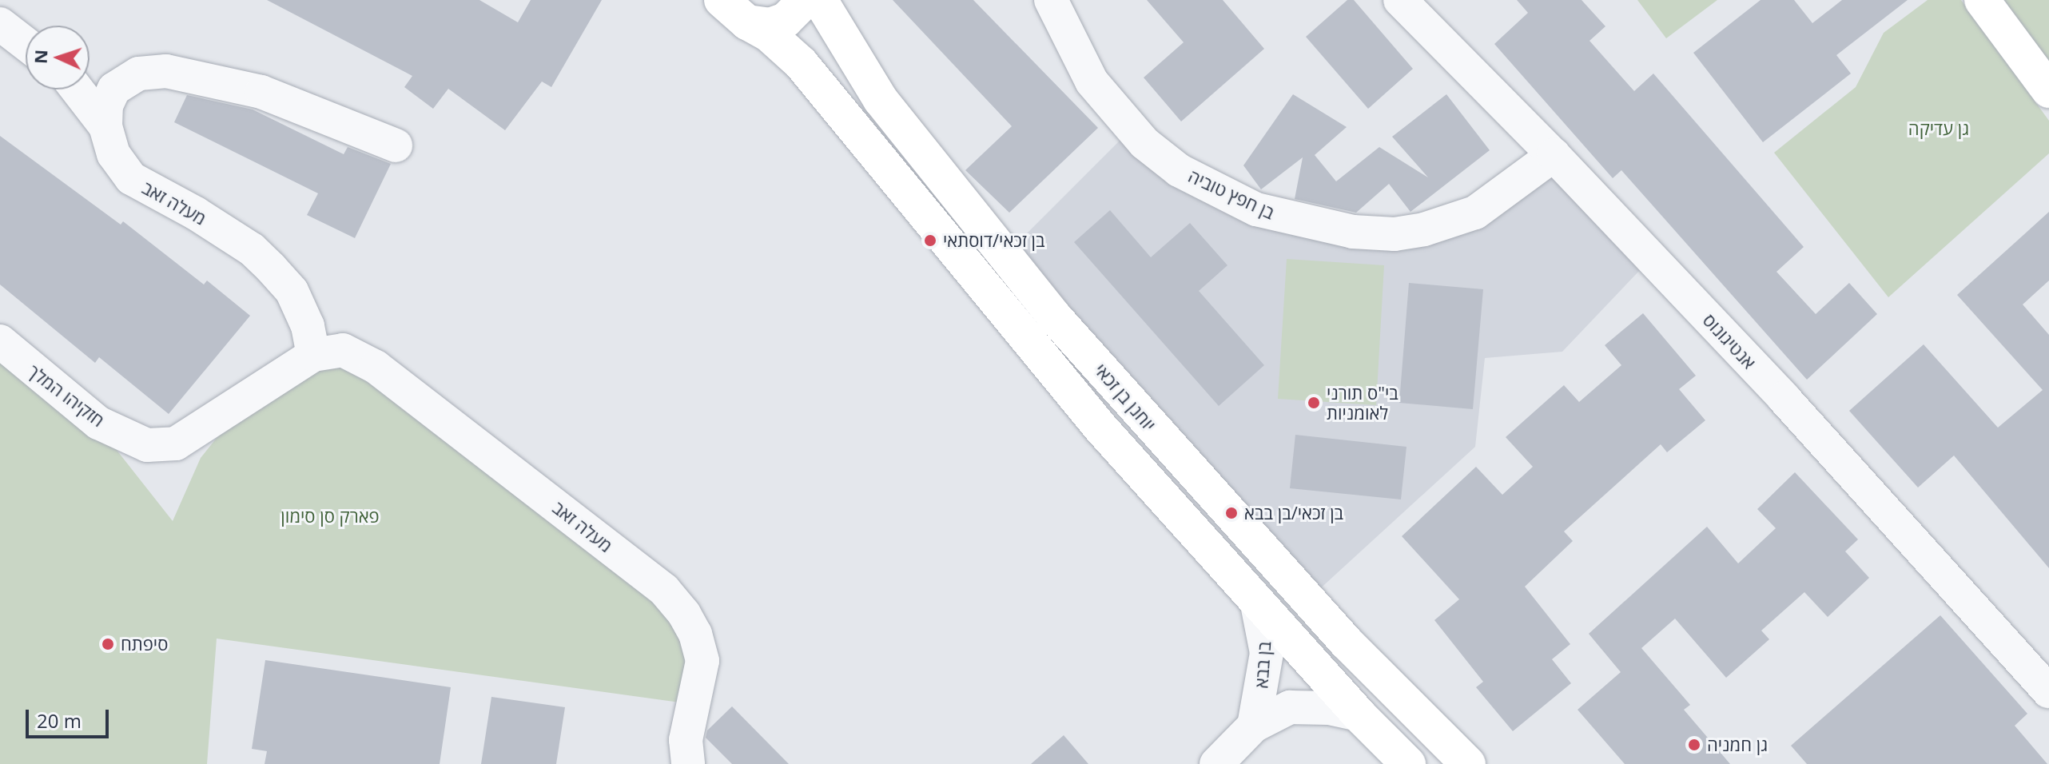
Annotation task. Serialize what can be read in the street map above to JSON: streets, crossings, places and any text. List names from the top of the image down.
{
  "streets": {
    "street": [
      "בן חפץ טוביה",
      "מעלה זאב",
      "אנטיגונוס",
      "חזקיהו המלך",
      "יוחנן בן זכאי",
      "בן בבא"
    ]
  },
  "crossings": [
    ["בן חפץ טוביה", "אנטיגונוס"],
    ["מעלה זאב", "חזקיהו המלך"]
  ],
  "parks": ["גן עדיקה", "פארק סן סימון"],
  "places": [
    "בן זכאי/דוסתאי",
    "בי\"ס תורני לאומניות",
    "בן זכאי/בן בבא",
    "סיפתח",
    "גן חמניה"
  ],
  "scale_bar": "20 m",
  "north": "left"
}
